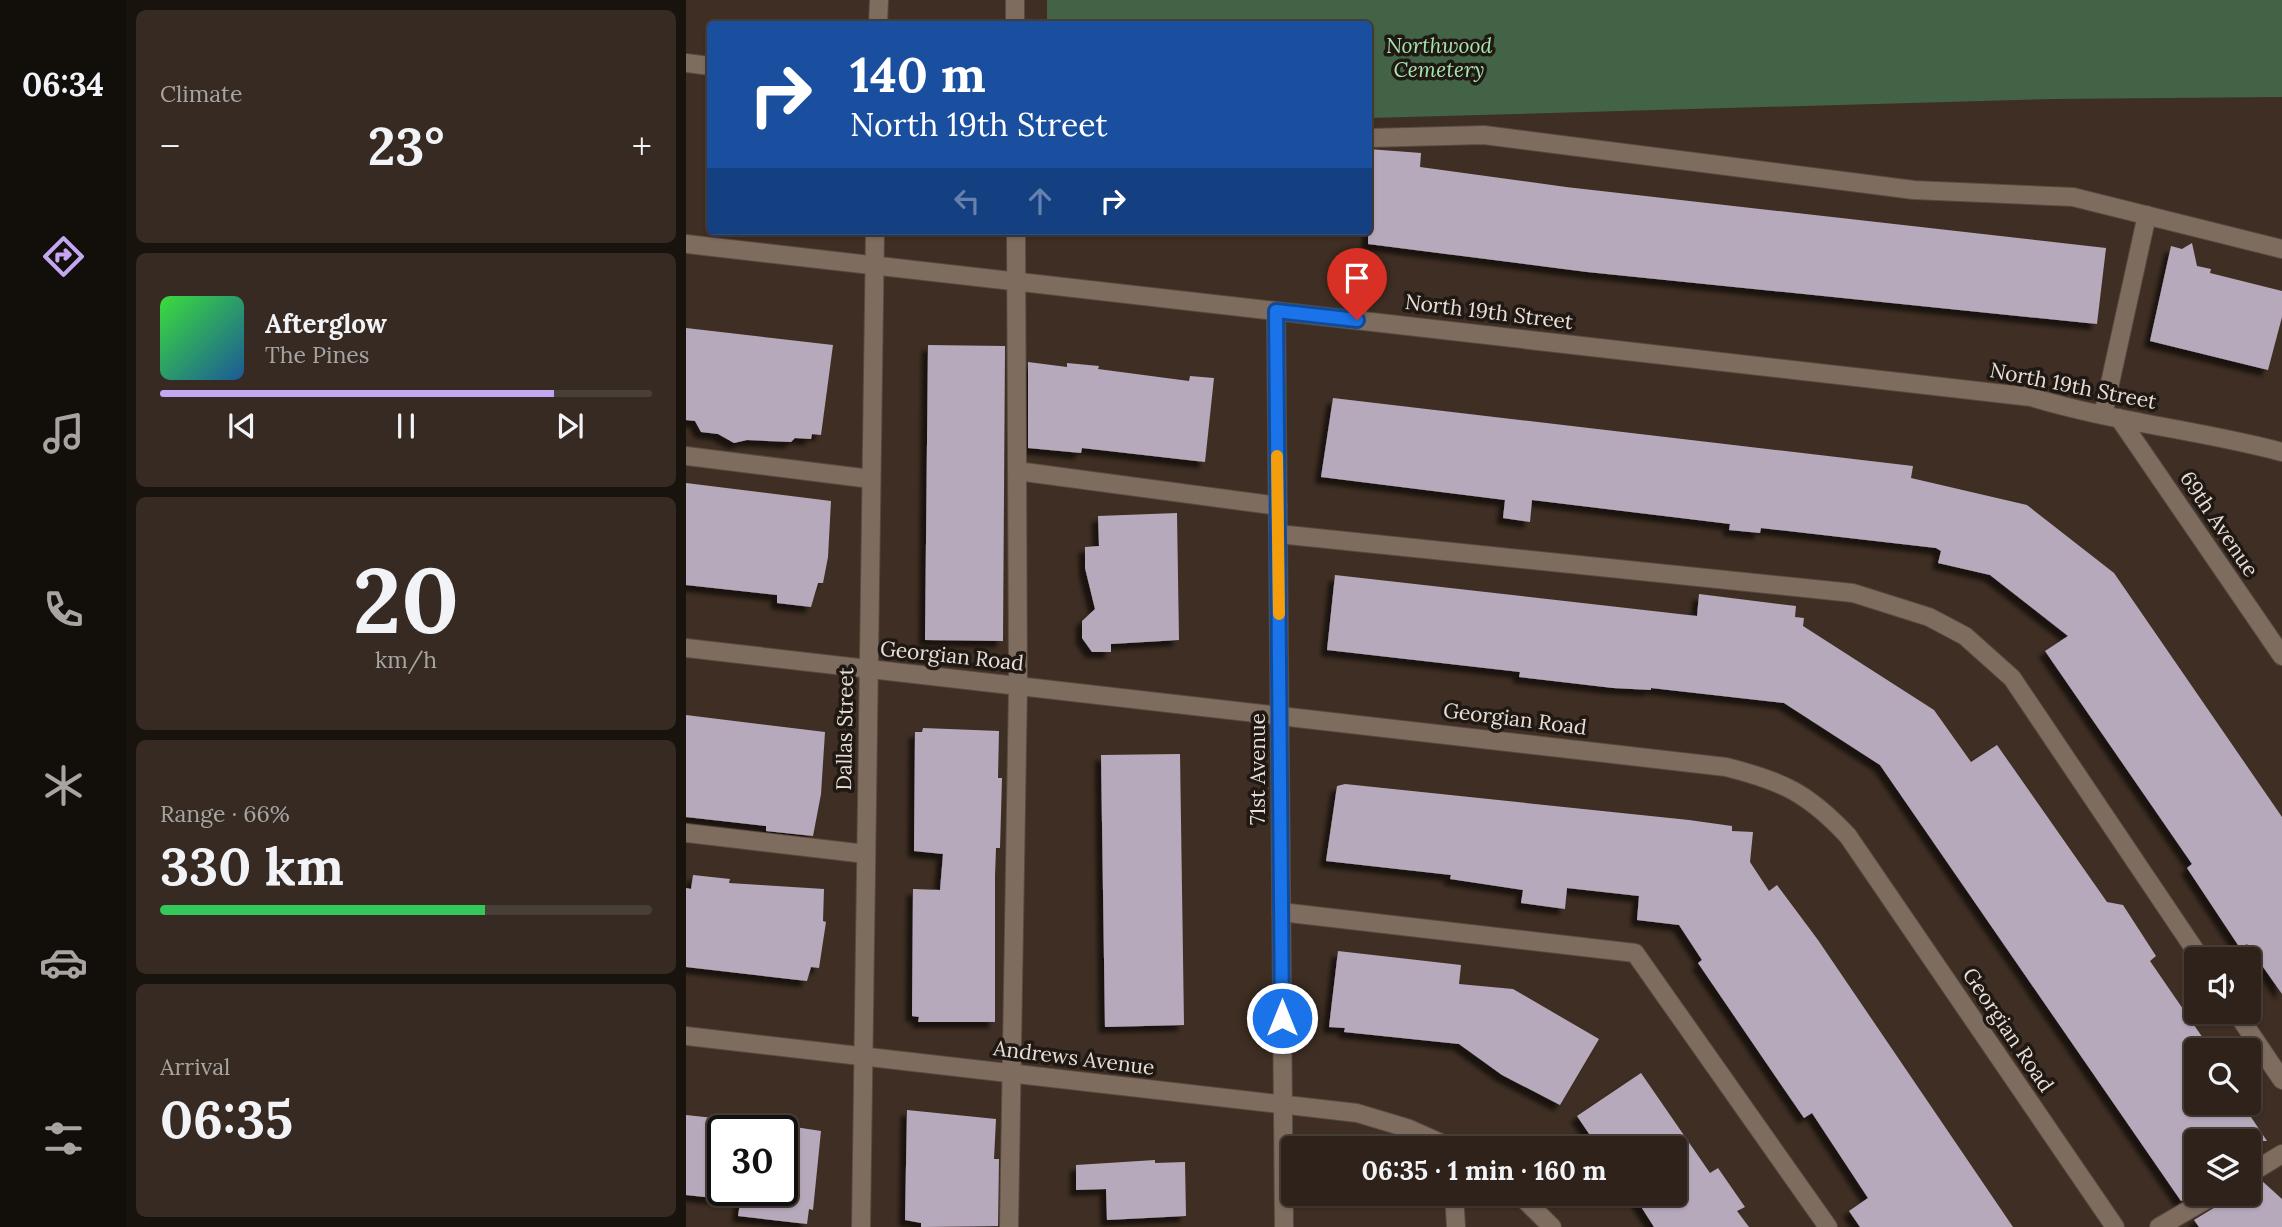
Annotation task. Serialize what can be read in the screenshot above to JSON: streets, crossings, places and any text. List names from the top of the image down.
{
  "streets": {
    "street": [
      "North 19th Street",
      "69th Avenue",
      "Georgian Road",
      "Dallas Street",
      "71st Avenue",
      "Andrews Avenue"
    ]
  },
  "crossings": [
    ["North 19th Street", "69th Avenue"],
    ["North 19th Street", "Dallas Street"],
    ["North 19th Street", "71st Avenue"],
    ["Georgian Road", "Dallas Street"],
    ["Georgian Road", "71st Avenue"],
    ["Dallas Street", "Andrews Avenue"],
    ["71st Avenue", "Andrews Avenue"]
  ],
  "parks": ["Northwood Cemetery"],
  "page": {
    "tabs": "06:34",
    "tile": [
      "Climate",
      ["20", "km/h"],
      ["Range · 66%", "330 km"],
      ["Arrival", "06:35"]
    ],
    "turn": ["140 m", "North 19th Street"],
    "heat": ["−", "23°", "+"],
    "song": ["Afterglow", "The Pines"],
    "limit": "30",
    "trip": "06:35 · 1 min · 160 m"
  }
}
